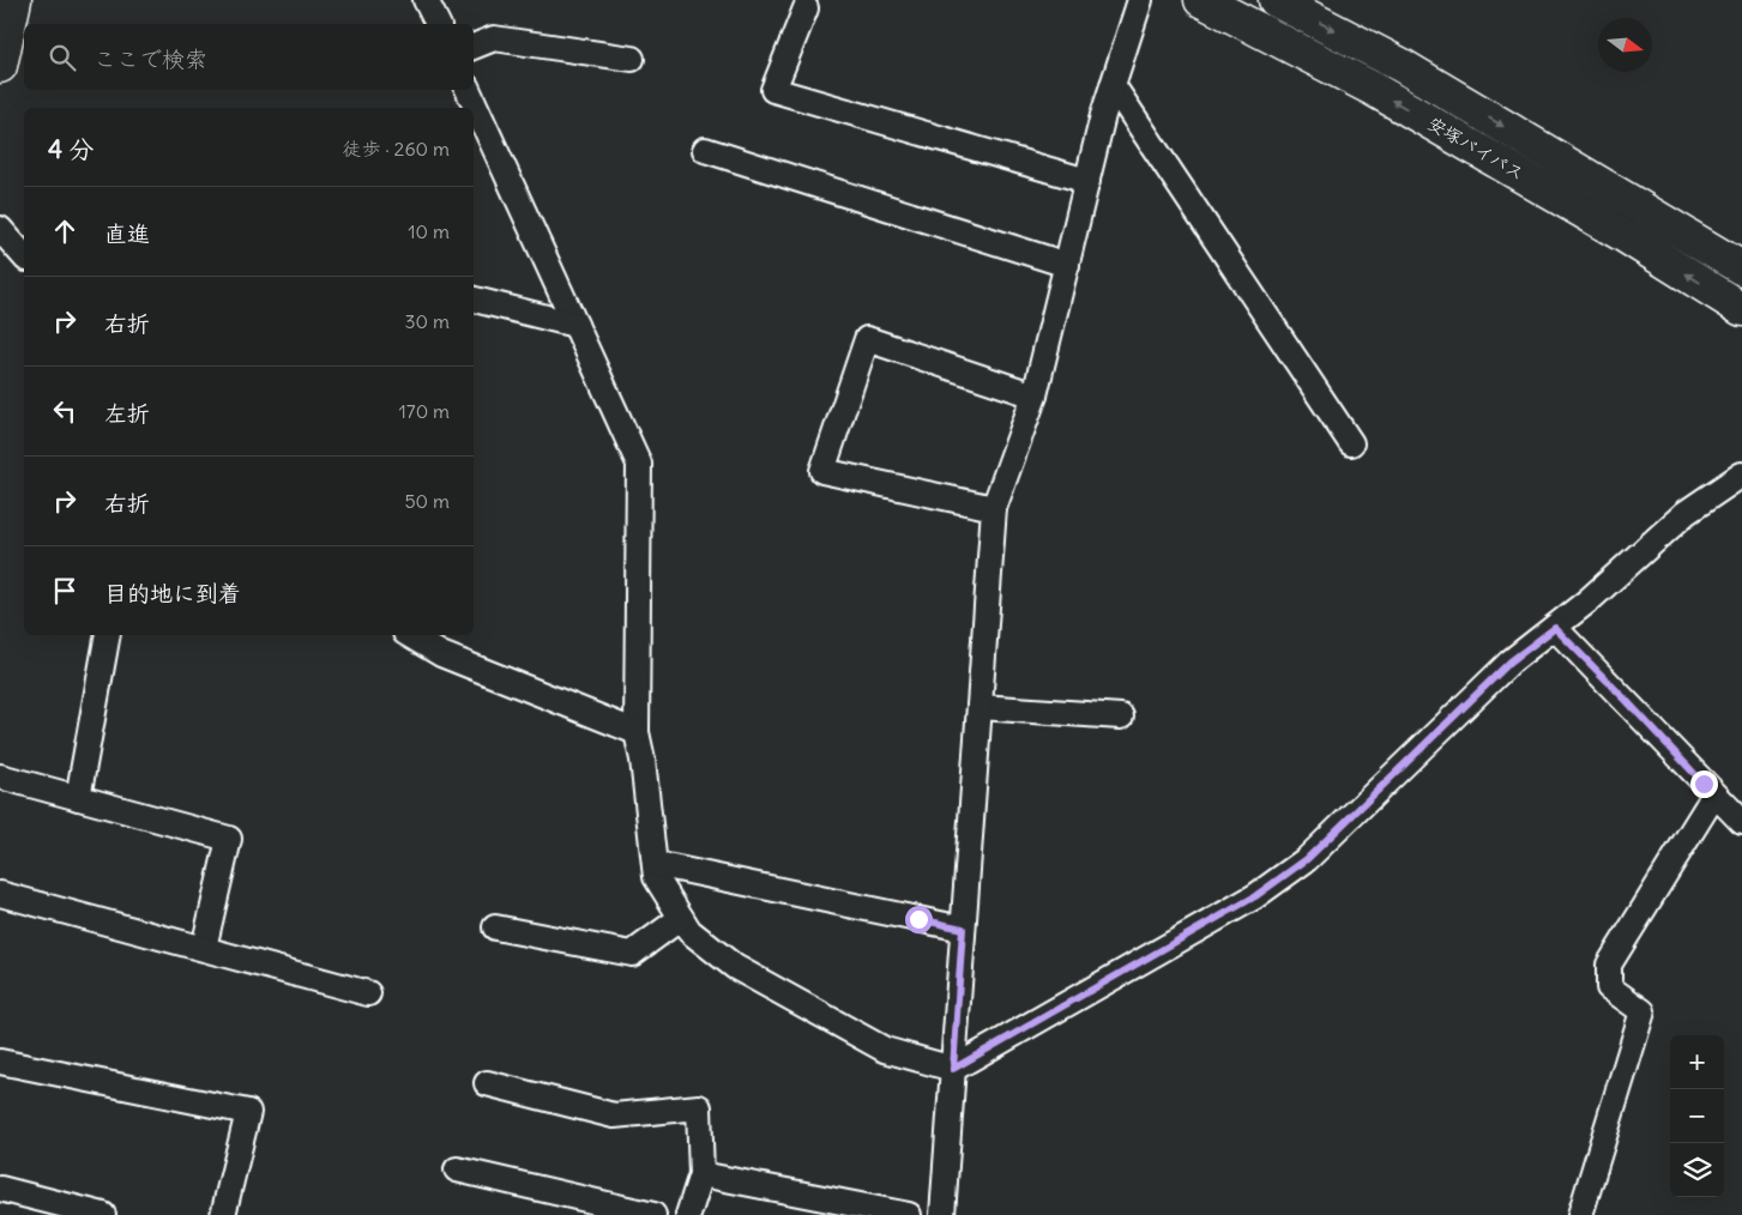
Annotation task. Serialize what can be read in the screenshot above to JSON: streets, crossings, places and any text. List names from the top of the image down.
{
  "streets": {
    "main road": ["安塚バイパス"]
  },
  "north": "right",
  "page": {
    "search": "ここで検索",
    "heading": ["4 分", "徒歩 · 260 m"],
    "list": [
      ["直進", "10 m"],
      ["右折", "30 m"],
      ["左折", "170 m"],
      ["右折", "50 m"],
      "目的地に到着"
    ],
    "map_buttons": ["+", "−"]
  }
}
